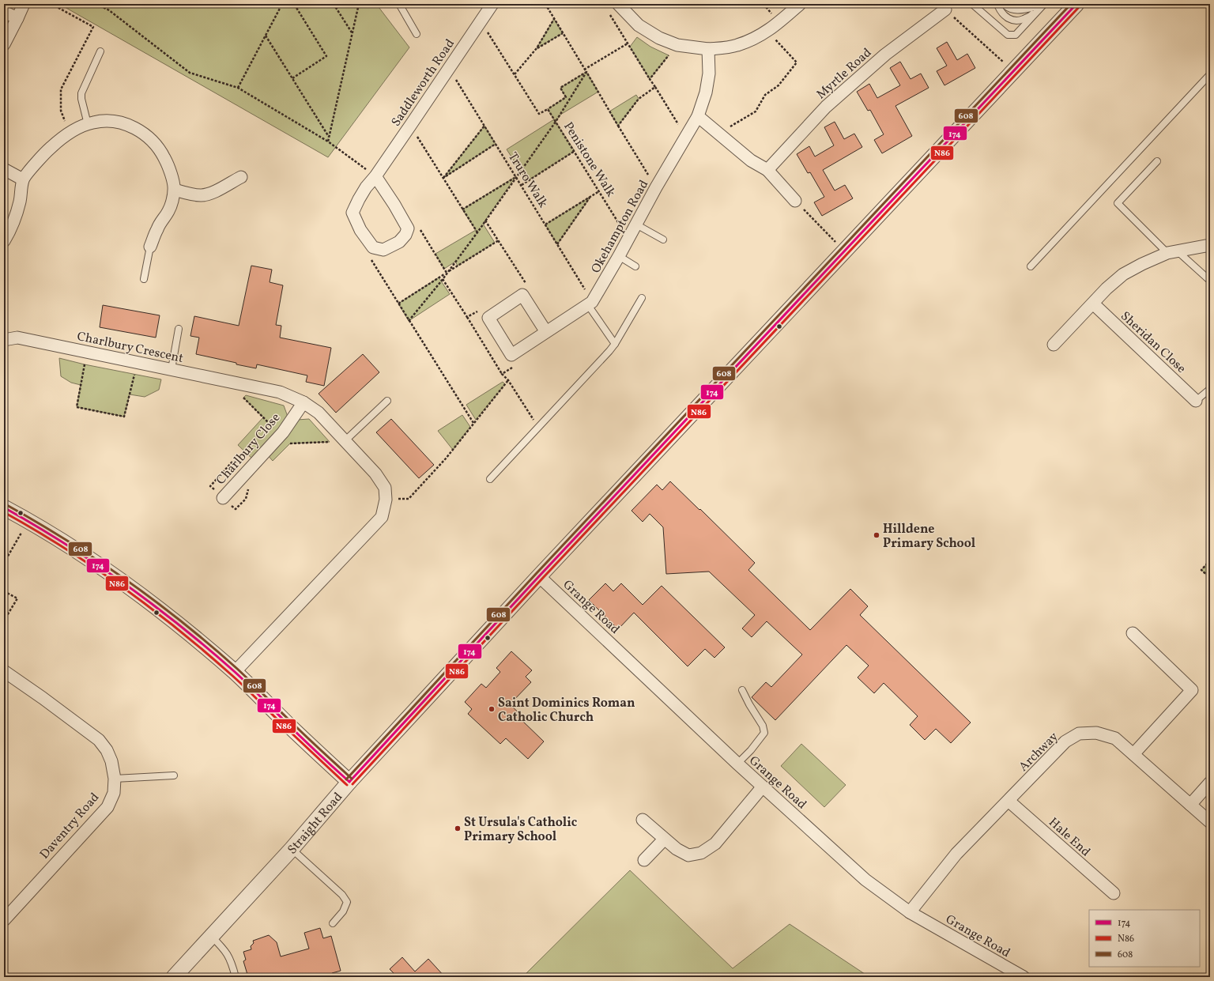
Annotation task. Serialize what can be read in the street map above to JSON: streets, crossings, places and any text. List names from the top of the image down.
{
  "streets": {
    "street": [
      "Myrtle Road",
      "Saddleworth Road",
      "Okehampton Road",
      "Sheridan Close",
      "Charlbury Crescent",
      "Charlbury Close",
      "Grange Road",
      "Archway",
      "Straight Road",
      "Daventry Road",
      "Hale End"
    ],
    "path": ["Penistone Walk", "Truro Walk"]
  },
  "crossings": [
    ["Saddleworth Road", "Truro Walk"],
    ["Penistone Walk", "Okehampton Road"],
    ["Truro Walk", "Okehampton Road"],
    ["Charlbury Crescent", "Charlbury Close"],
    ["Grange Road", "Archway"],
    ["Grange Road", "Straight Road"],
    ["Archway", "Hale End"]
  ],
  "places": ["Hilldene Primary School", "Saint Dominics Roman Catholic Church", "St Ursula's Catholic Primary School"],
  "lines": ["transit line 174", "transit line 608", "transit line N86"],
  "legend": ["174", "N86", "608"]
}
